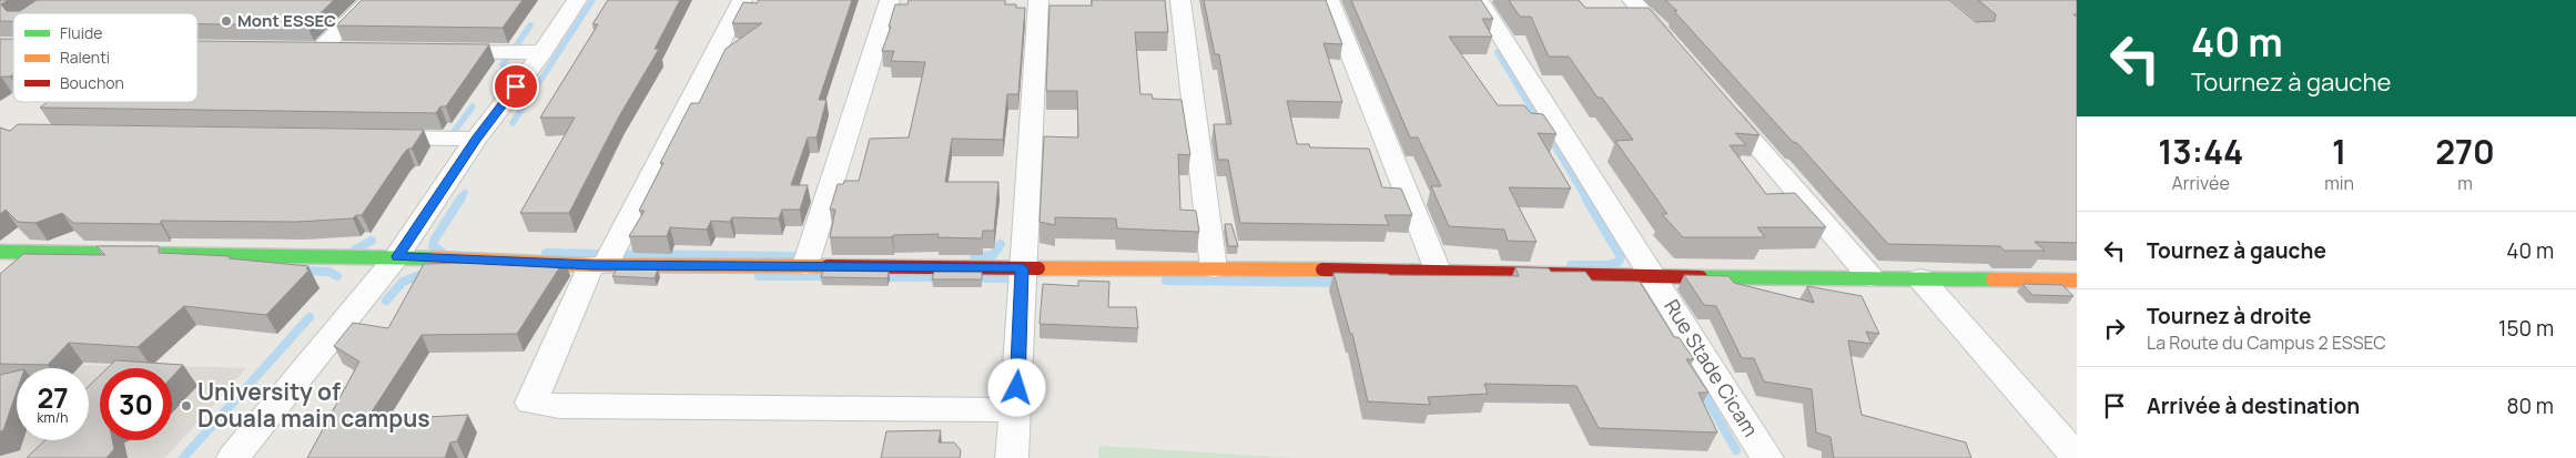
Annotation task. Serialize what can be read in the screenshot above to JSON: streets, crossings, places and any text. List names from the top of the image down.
{
  "streets": {
    "street": ["Rue Stade Cicam"]
  },
  "places": ["Mont ESSEC", "University of Douala main campus"],
  "legend": ["Fluide", "Ralenti", "Bouchon"],
  "page": {
    "turn": ["40 m", "Tournez à gauche"],
    "eta": [
      "13:44",
      "Arrivée",
      "1",
      "min",
      "270",
      "m"
    ],
    "list": [
      {
        "name": "Tournez à gauche",
        "value": "40 m"
      },
      {
        "name": "Tournez à droite",
        "note": "La Route du Campus 2 ESSEC",
        "value": "150 m"
      },
      {
        "name": "Arrivée à destination",
        "value": "80 m"
      }
    ],
    "speed": "27 km/h",
    "limit": "30"
  }
}
